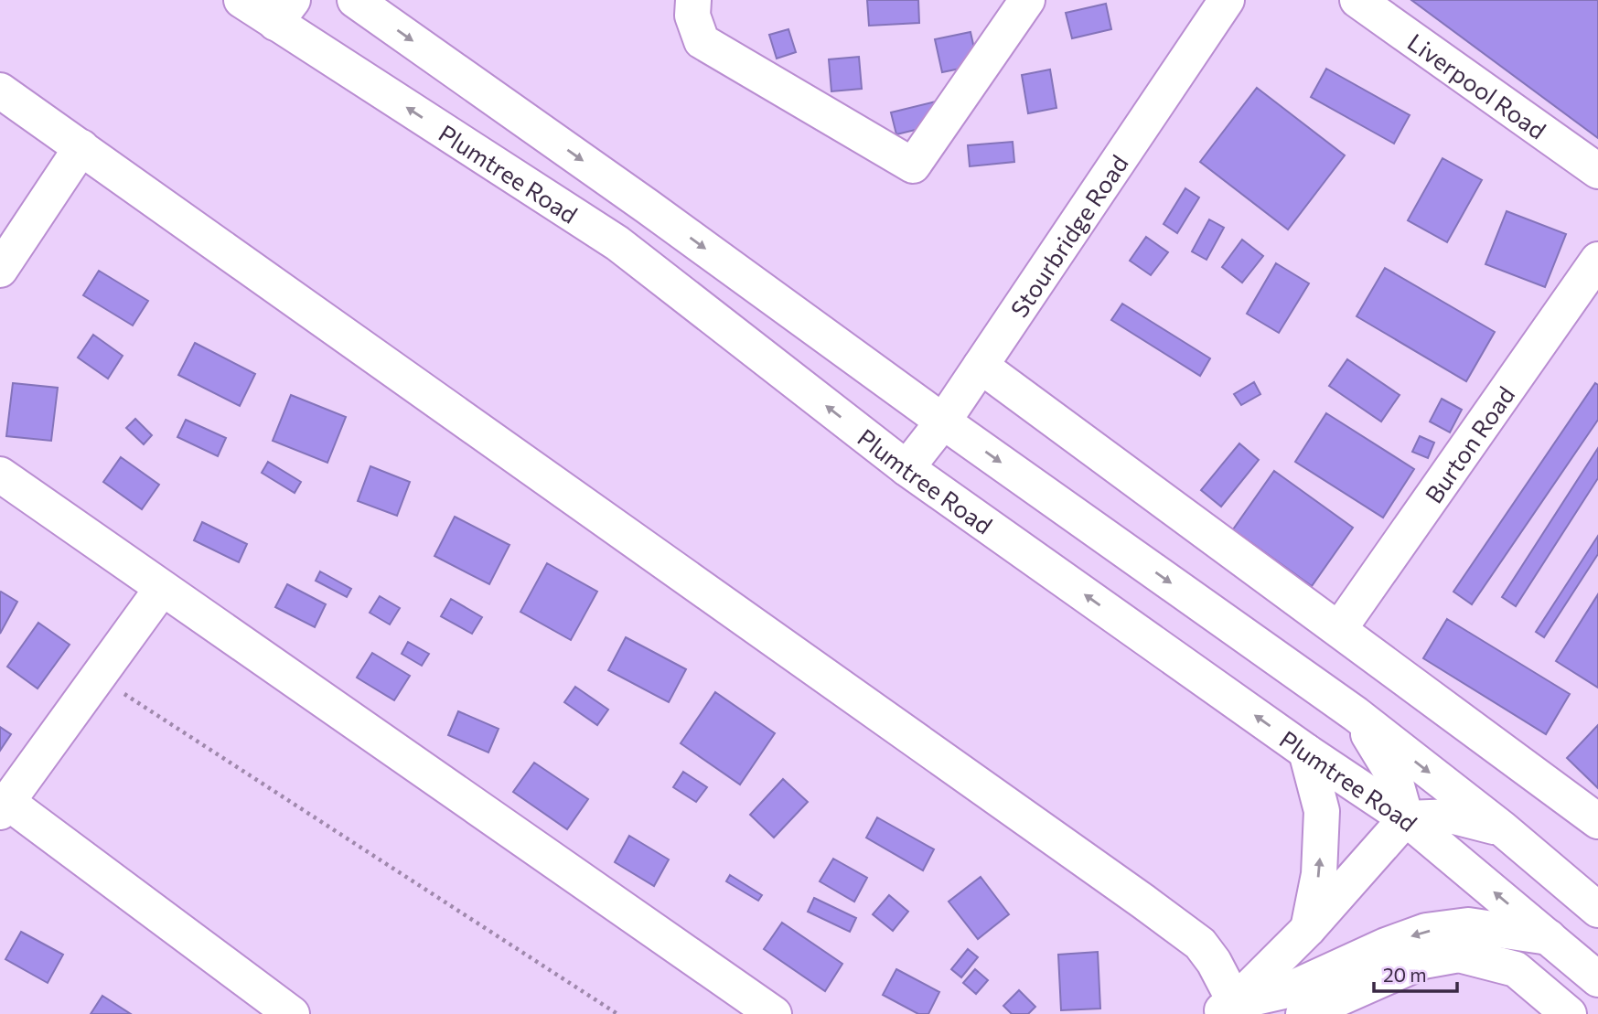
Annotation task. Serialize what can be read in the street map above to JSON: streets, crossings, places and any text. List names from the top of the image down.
{
  "streets": {
    "main road": [
      "Liverpool Road",
      "Plumtree Road",
      "Stourbridge Road",
      "Burton Road"
    ]
  },
  "crossings": [
    ["Plumtree Road", "Stourbridge Road"]
  ],
  "scale_bar": "20 m"
}
